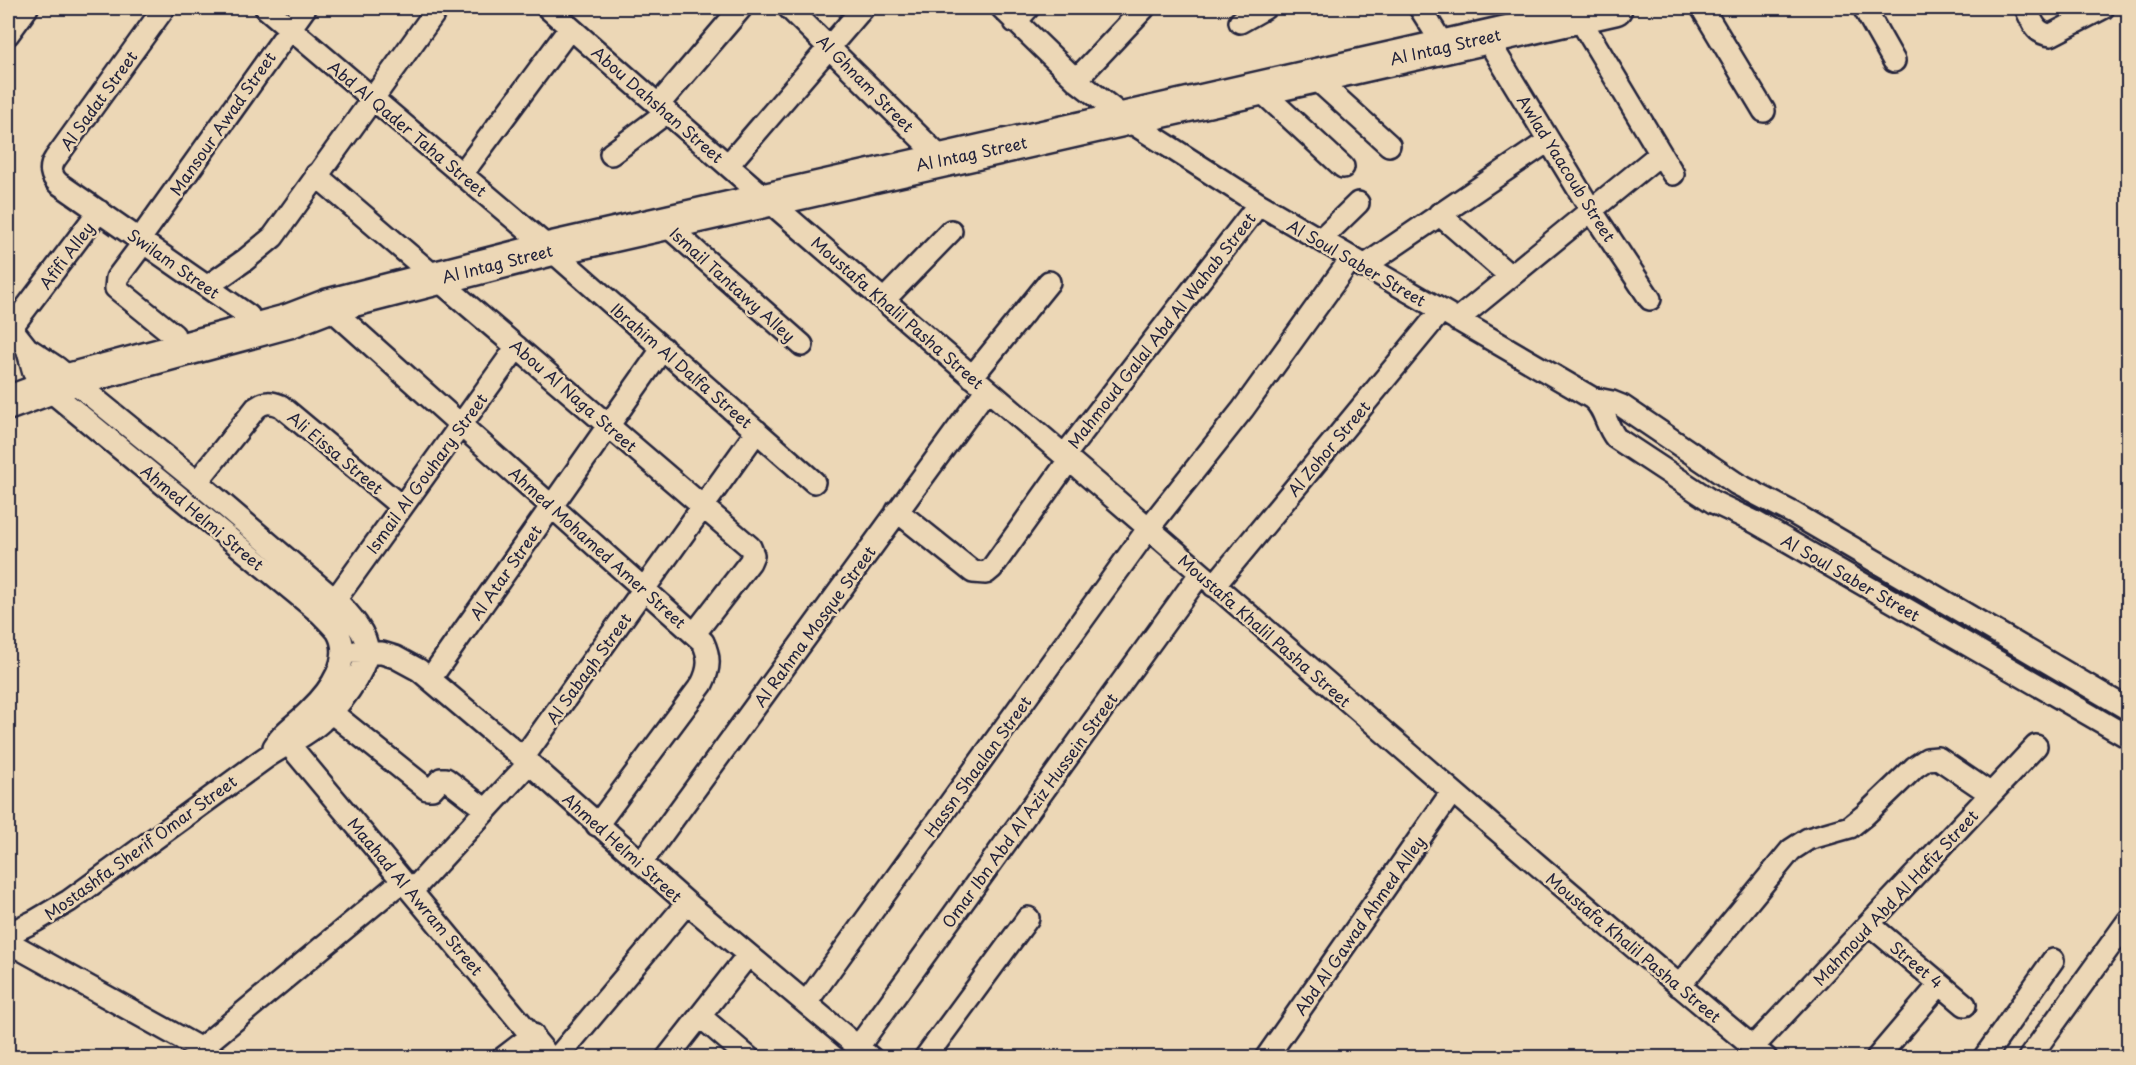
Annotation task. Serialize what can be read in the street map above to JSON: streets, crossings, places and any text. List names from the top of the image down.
{
  "streets": {
    "main road": ["Al Intag Street"],
    "street": [
      "Al Ghnam Street",
      "Al Sadat Street",
      "Abou Dahshan Street",
      "Mansour Awad Street",
      "Abd Al Qader Taha Street",
      "Awlad Yaacoub Street",
      "Afifi Alley",
      "Al Soul Saber Street",
      "Swilam Street",
      "Ismail Tantawy Alley",
      "Moustafa Khalil Pasha Street",
      "Mahmoud Galal Abd Al Wahab Street",
      "Ibrahim Al Dalfa Street",
      "Abou Al Naga Street",
      "Al Zohor Street",
      "Ali Eissa Street",
      "Ismail Al Gouhary Street",
      "Ahmed Helmi Street",
      "Ahmed Mohamed Amer Street",
      "Al Atar Street",
      "Al Rahma Mosque Street",
      "Al Sabagh Street",
      "Hassn Shaalan Street",
      "Omar Ibn Abd Al Aziz Hussein Street",
      "Mostashfa Sherif Omar Street",
      "Maahad Al Awram Street",
      "Mahmoud Abd Al Hafiz Street",
      "Abd Al Gawad Ahmed Alley",
      "Street 4"
    ]
  },
  "crossings": [
    ["Al Intag Street", "Al Ghnam Street"],
    ["Al Intag Street", "Abou Dahshan Street"],
    ["Al Intag Street", "Mansour Awad Street"],
    ["Al Intag Street", "Abd Al Qader Taha Street"],
    ["Al Intag Street", "Awlad Yaacoub Street"],
    ["Al Intag Street", "Al Soul Saber Street"],
    ["Al Intag Street", "Swilam Street"],
    ["Al Intag Street", "Ismail Tantawy Alley"],
    ["Al Intag Street", "Moustafa Khalil Pasha Street"],
    ["Al Intag Street", "Ibrahim Al Dalfa Street"],
    ["Al Intag Street", "Abou Al Naga Street"],
    ["Al Intag Street", "Ahmed Helmi Street"],
    ["Al Intag Street", "Ahmed Mohamed Amer Street"],
    ["Al Sadat Street", "Afifi Alley"],
    ["Al Sadat Street", "Swilam Street"],
    ["Abou Dahshan Street", "Moustafa Khalil Pasha Street"],
    ["Mansour Awad Street", "Abd Al Qader Taha Street"],
    ["Mansour Awad Street", "Swilam Street"],
    ["Abd Al Qader Taha Street", "Ibrahim Al Dalfa Street"],
    ["Awlad Yaacoub Street", "Al Zohor Street"],
    ["Awlad Yaacoub Street", "Hassn Shaalan Street"],
    ["Afifi Alley", "Swilam Street"],
    ["Al Soul Saber Street", "Mahmoud Galal Abd Al Wahab Street"],
    ["Al Soul Saber Street", "Al Zohor Street"],
    ["Al Soul Saber Street", "Hassn Shaalan Street"],
    ["Moustafa Khalil Pasha Street", "Mahmoud Galal Abd Al Wahab Street"],
    ["Moustafa Khalil Pasha Street", "Al Zohor Street"],
    ["Moustafa Khalil Pasha Street", "Al Rahma Mosque Street"],
    ["Moustafa Khalil Pasha Street", "Hassn Shaalan Street"],
    ["Moustafa Khalil Pasha Street", "Omar Ibn Abd Al Aziz Hussein Street"],
    ["Moustafa Khalil Pasha Street", "Mahmoud Abd Al Hafiz Street"],
    ["Moustafa Khalil Pasha Street", "Abd Al Gawad Ahmed Alley"],
    ["Mahmoud Galal Abd Al Wahab Street", "Al Rahma Mosque Street"],
    ["Ibrahim Al Dalfa Street", "Al Atar Street"],
    ["Ibrahim Al Dalfa Street", "Al Sabagh Street"],
    ["Abou Al Naga Street", "Ismail Al Gouhary Street"],
    ["Abou Al Naga Street", "Ahmed Mohamed Amer Street"],
    ["Abou Al Naga Street", "Al Atar Street"],
    ["Abou Al Naga Street", "Al Sabagh Street"],
    ["Al Zohor Street", "Omar Ibn Abd Al Aziz Hussein Street"],
    ["Ali Eissa Street", "Ismail Al Gouhary Street"],
    ["Ali Eissa Street", "Ahmed Helmi Street"],
    ["Ismail Al Gouhary Street", "Ahmed Helmi Street"],
    ["Ismail Al Gouhary Street", "Ahmed Mohamed Amer Street"],
    ["Ahmed Helmi Street", "Ahmed Mohamed Amer Street"],
    ["Ahmed Helmi Street", "Al Atar Street"],
    ["Ahmed Helmi Street", "Al Rahma Mosque Street"],
    ["Ahmed Helmi Street", "Al Sabagh Street"],
    ["Ahmed Helmi Street", "Hassn Shaalan Street"],
    ["Ahmed Helmi Street", "Omar Ibn Abd Al Aziz Hussein Street"],
    ["Ahmed Helmi Street", "Mostashfa Sherif Omar Street"],
    ["Ahmed Mohamed Amer Street", "Al Atar Street"],
    ["Ahmed Mohamed Amer Street", "Al Sabagh Street"],
    ["Al Sabagh Street", "Maahad Al Awram Street"],
    ["Mostashfa Sherif Omar Street", "Maahad Al Awram Street"],
    ["Mahmoud Abd Al Hafiz Street", "Street 4"]
  ]
}
